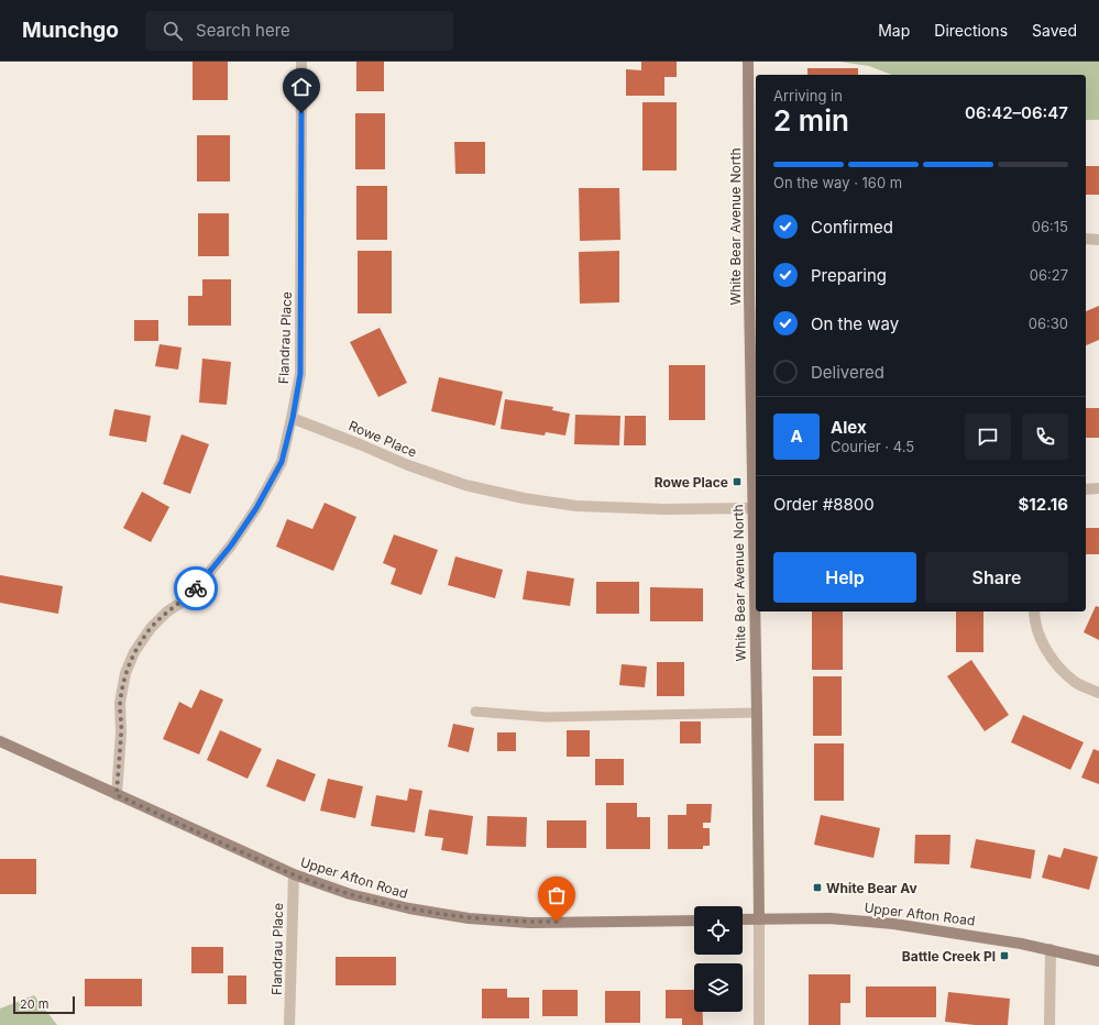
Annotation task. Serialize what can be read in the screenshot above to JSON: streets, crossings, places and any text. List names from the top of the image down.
{
  "streets": {
    "street": [
      "White Bear Avenue North",
      "Flandrau Place",
      "Rowe Place",
      "Upper Afton Road"
    ]
  },
  "crossings": [
    ["White Bear Avenue North", "Rowe Place"],
    ["White Bear Avenue North", "Upper Afton Road"],
    ["Flandrau Place", "Rowe Place"],
    ["Flandrau Place", "Upper Afton Road"]
  ],
  "places": {
    "transit": ["Rowe Place", "White Bear Av", "Battle Creek Pl"]
  },
  "scale_bar": "20 m",
  "page": {
    "header": "Munchgo",
    "search": "Search here",
    "nav": ["Map", "Directions", "Saved"],
    "heading": ["2 min", "Arriving in", "06:42–06:47"],
    "panel": [
      "Alex",
      "Courier · 4.5",
      "Order #8800",
      "$12.16"
    ],
    "bar": "On the way · 160 m",
    "list": [
      ["Confirmed", "06:15"],
      ["Preparing", "06:27"],
      ["On the way", "06:30"],
      "Delivered"
    ],
    "round": "A",
    "buttons": ["Help", "Share"],
    "scale": "20 m"
  }
}
